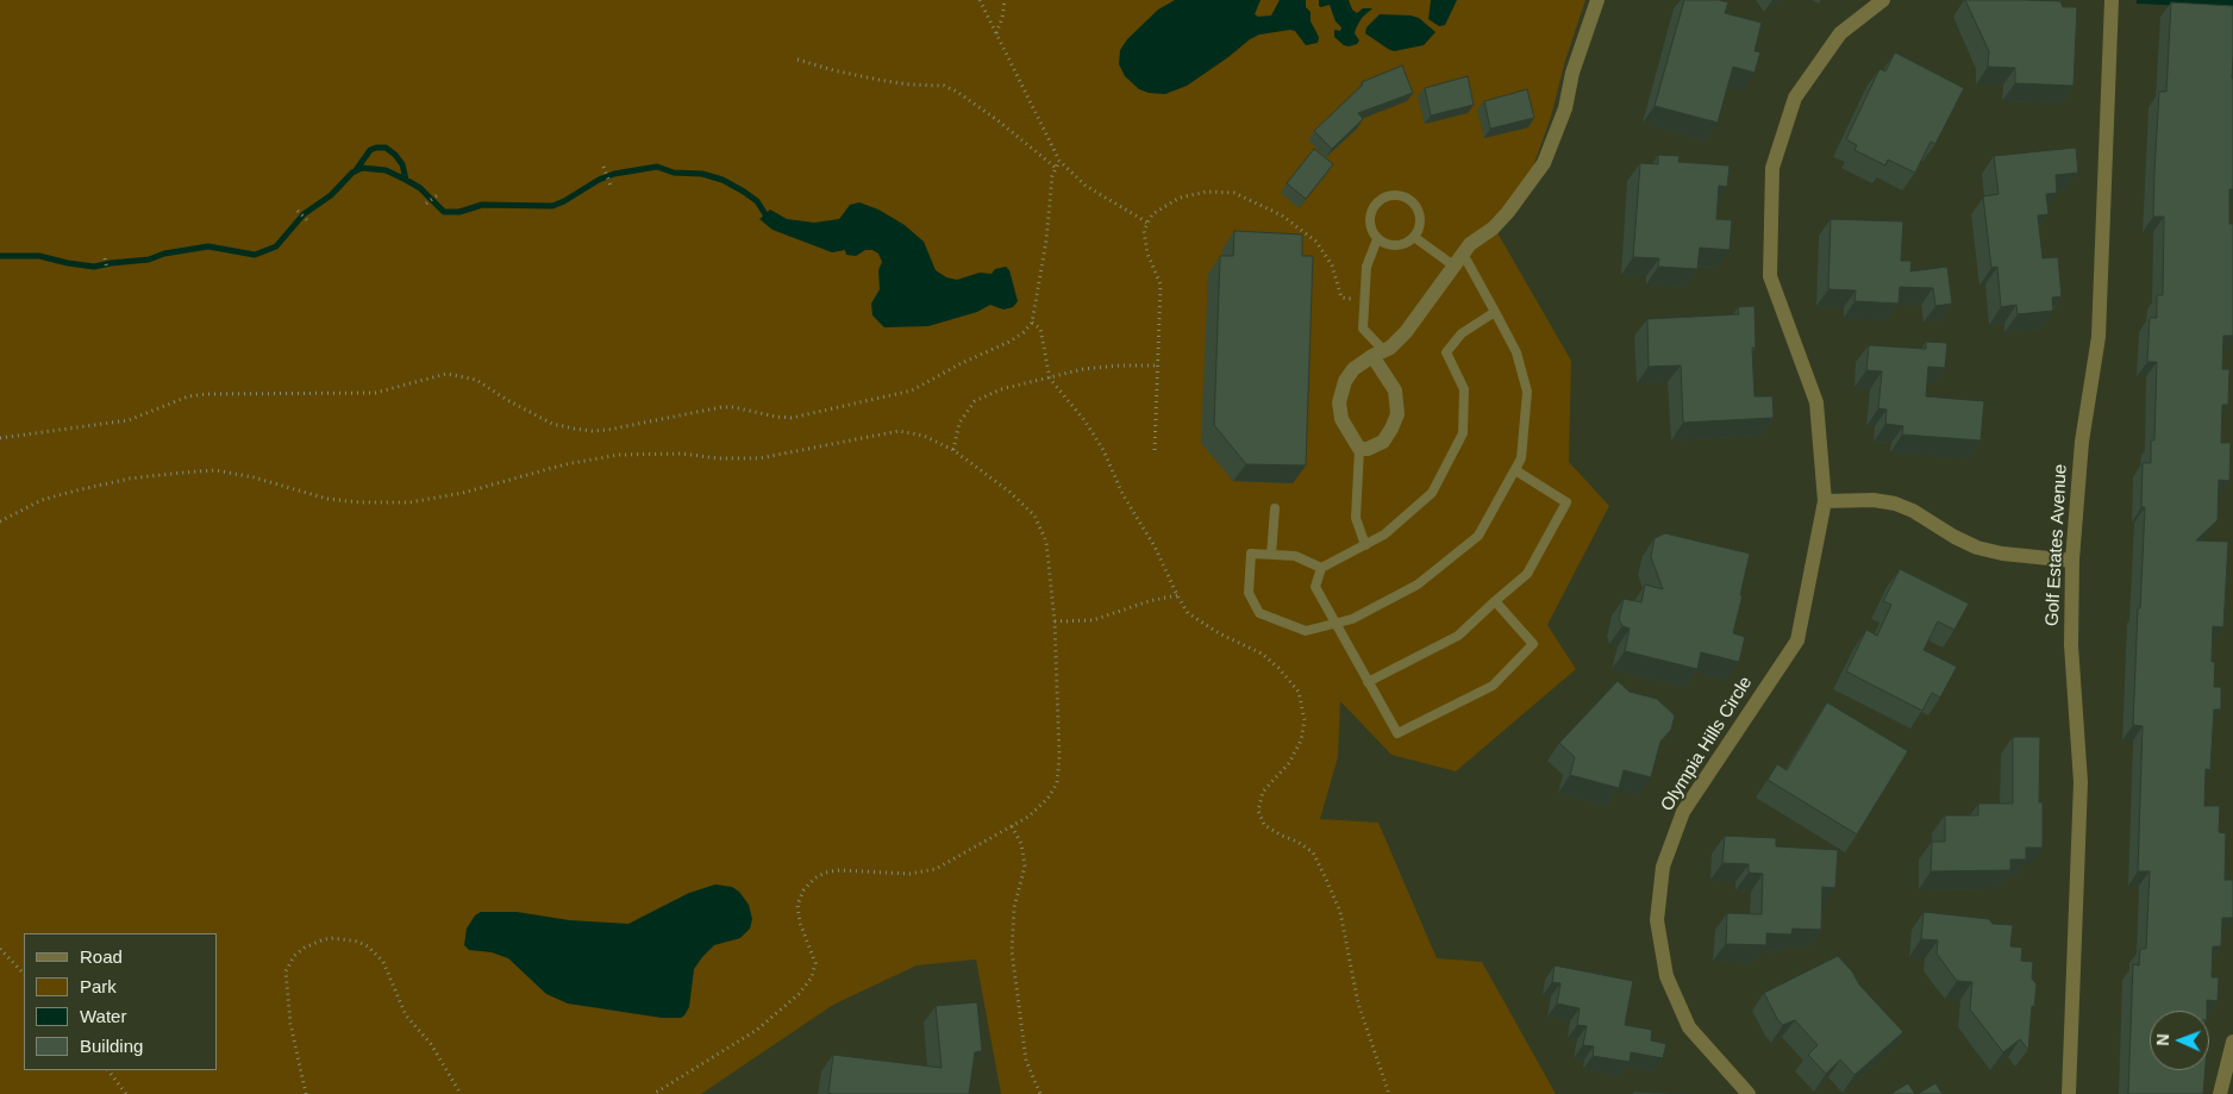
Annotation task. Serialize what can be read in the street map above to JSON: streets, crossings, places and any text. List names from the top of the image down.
{
  "streets": {
    "street": ["Golf Estates Avenue", "Olympia Hills Circle"]
  },
  "legend": [
    "Road",
    "Park",
    "Water",
    "Building"
  ],
  "north": "left"
}
